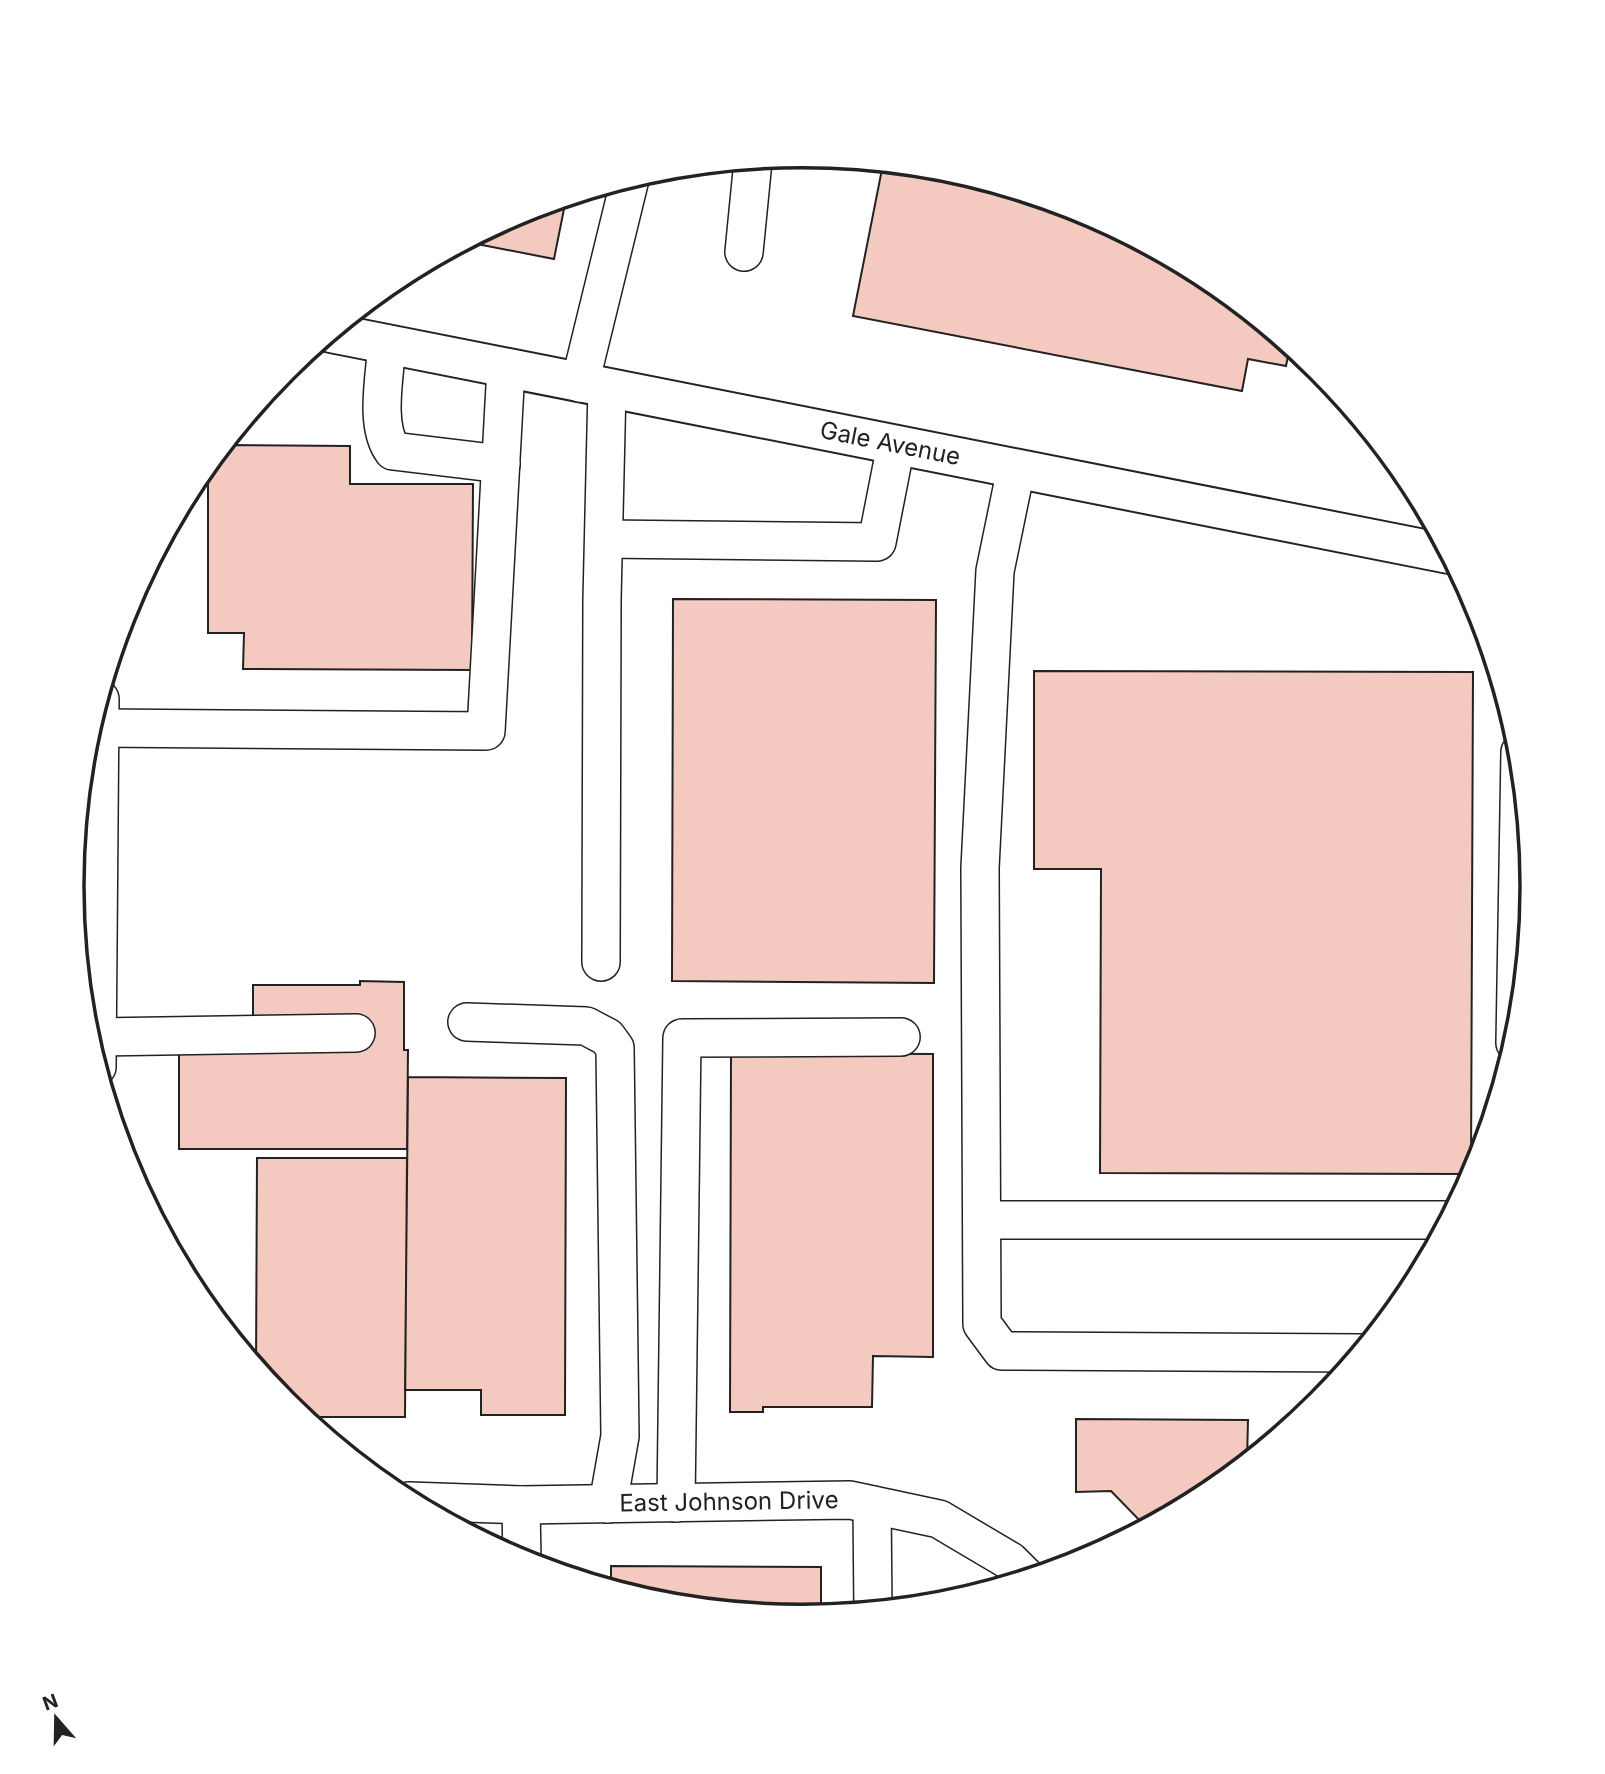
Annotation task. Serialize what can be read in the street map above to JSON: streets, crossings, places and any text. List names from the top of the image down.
{
  "streets": {
    "main road": ["Gale Avenue"],
    "street": ["East Johnson Drive"]
  },
  "north": "top"
}
